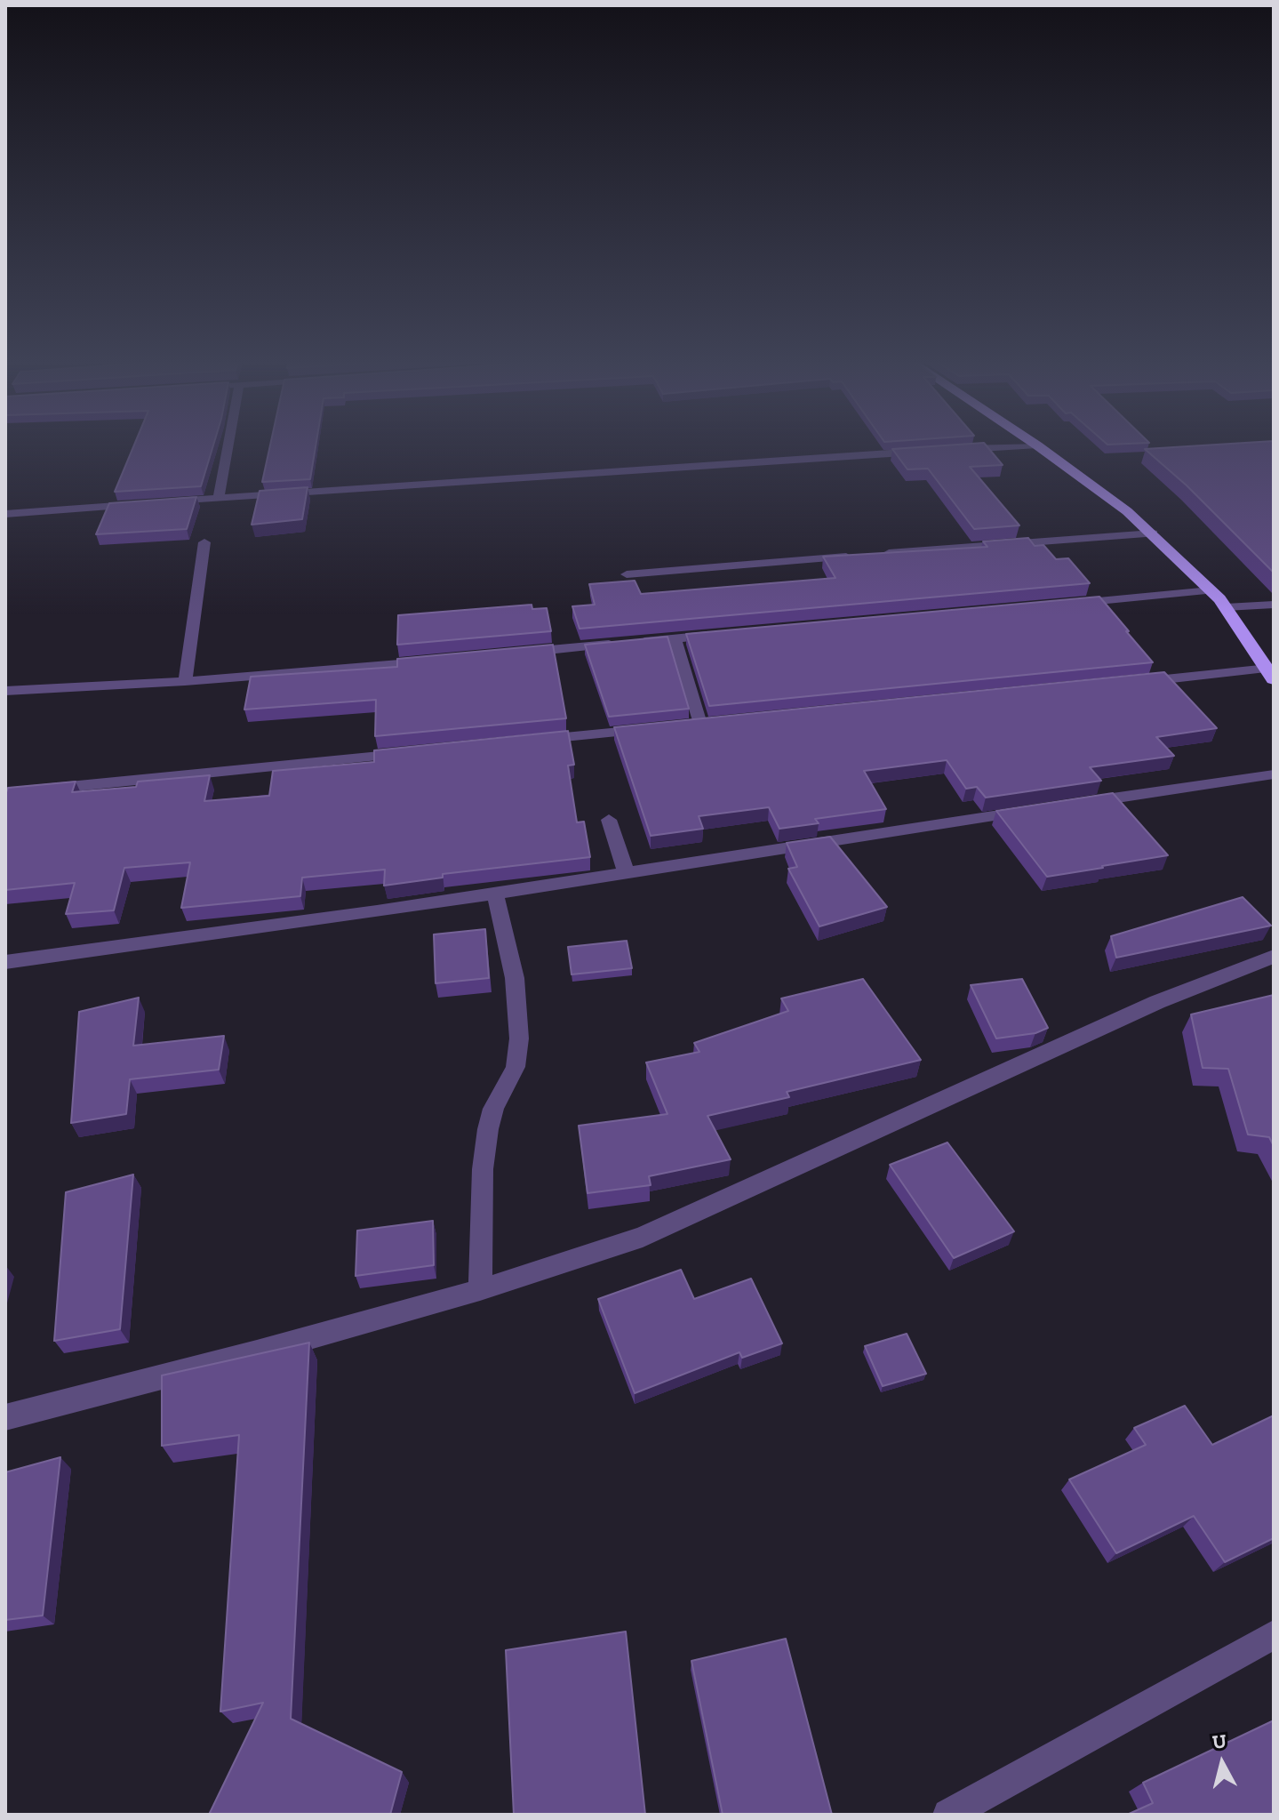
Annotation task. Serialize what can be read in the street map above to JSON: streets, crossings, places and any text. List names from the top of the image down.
{
  "north": "top"
}
